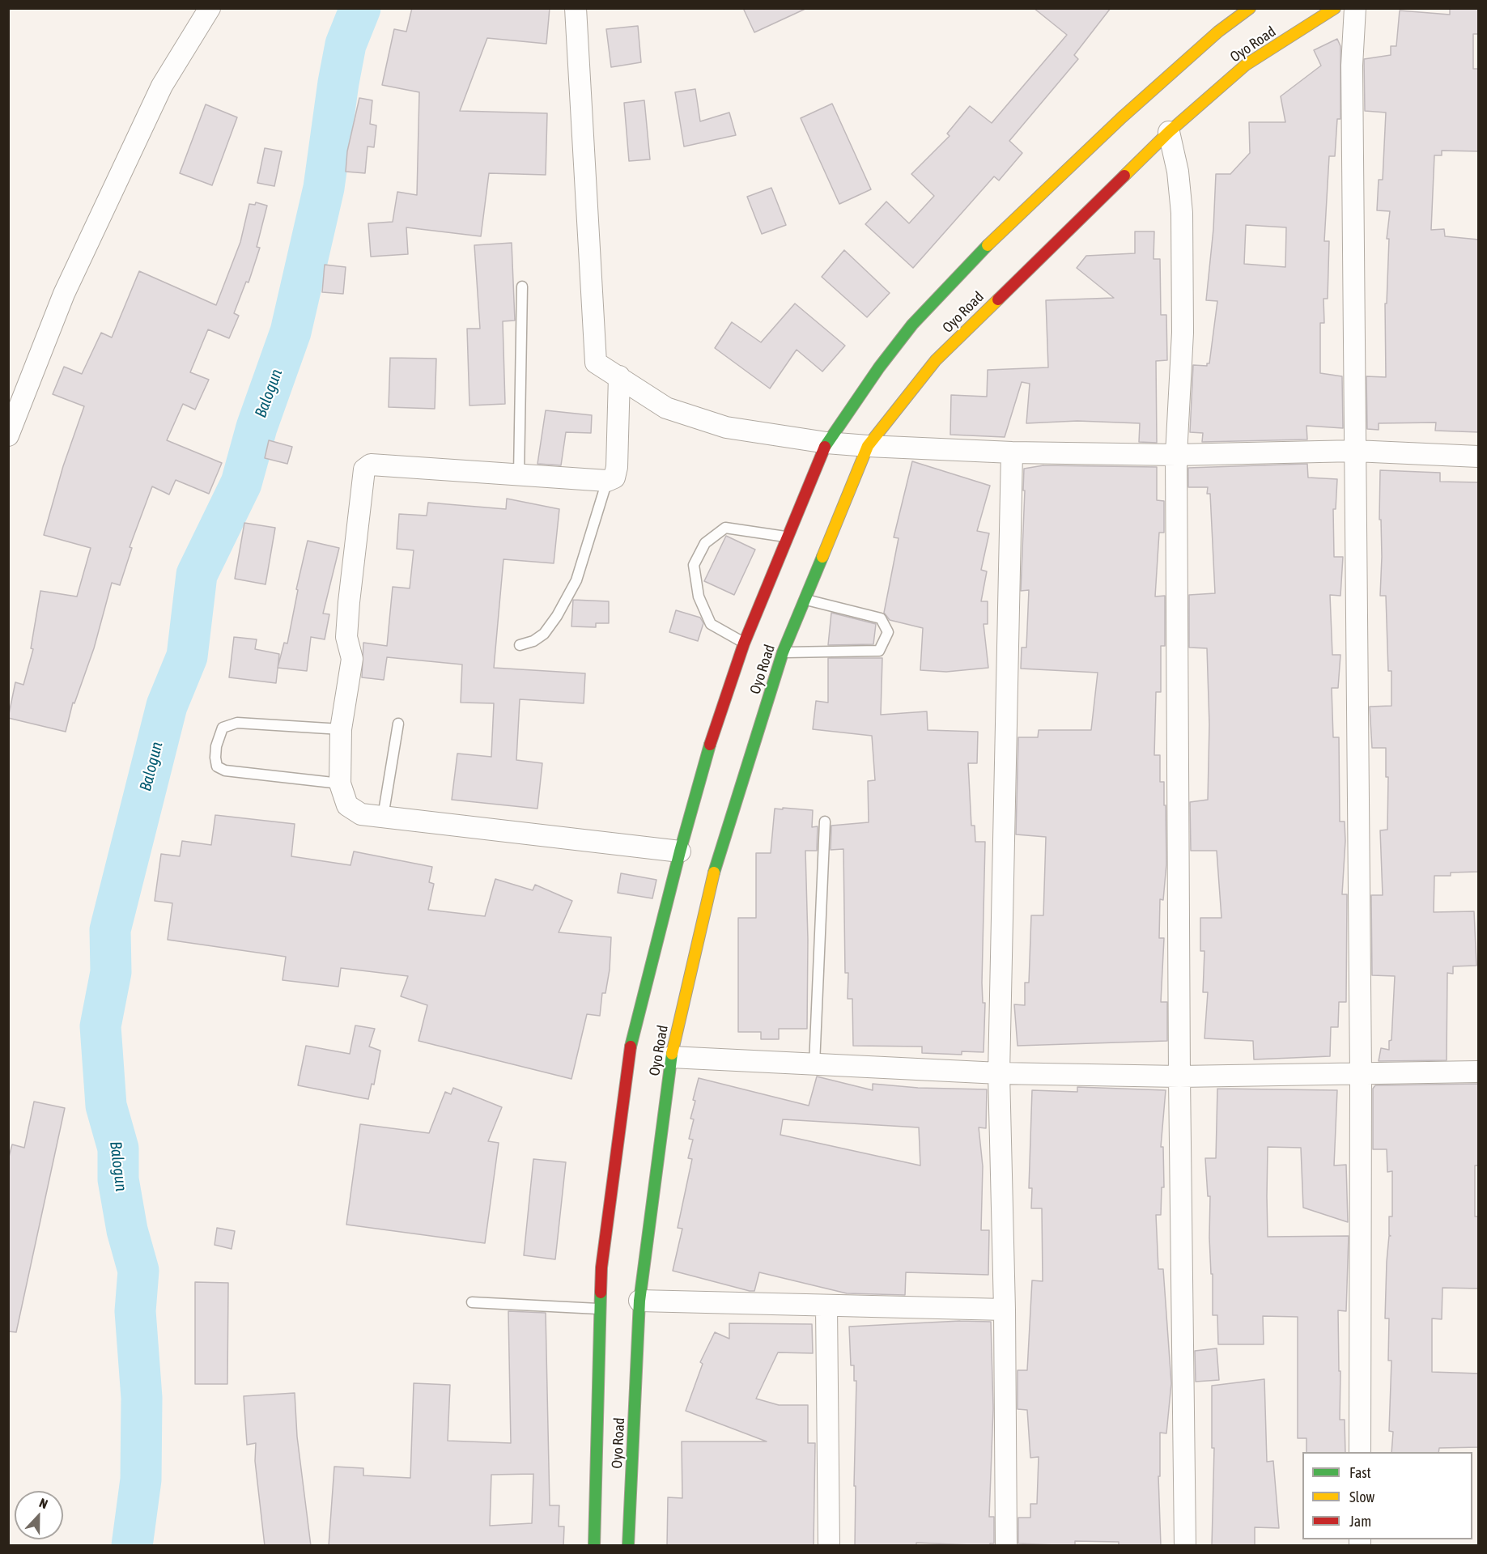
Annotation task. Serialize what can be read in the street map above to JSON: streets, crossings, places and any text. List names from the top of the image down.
{
  "streets": {
    "main road": ["Oyo Road"]
  },
  "water": ["Balogun"],
  "legend": ["Fast", "Slow", "Jam"],
  "north": "top"
}
